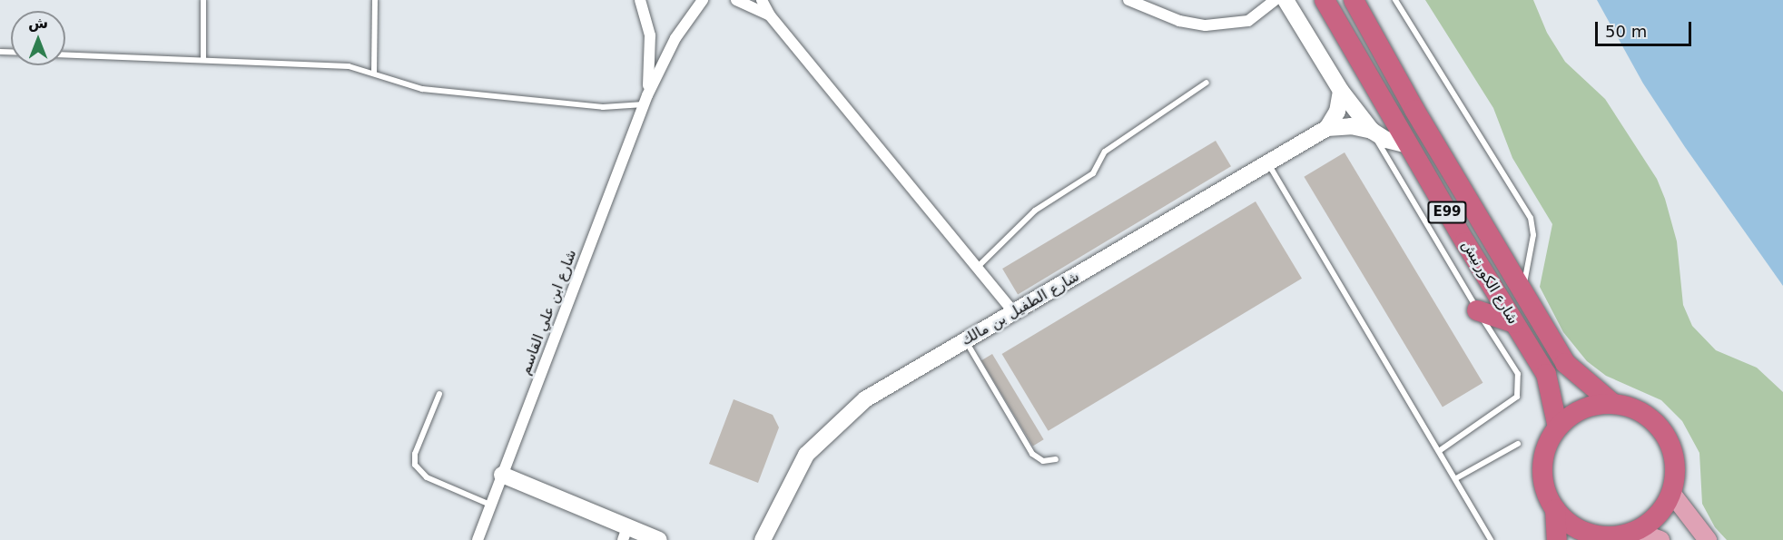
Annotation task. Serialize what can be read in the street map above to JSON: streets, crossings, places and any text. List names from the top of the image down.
{
  "streets": {
    "highway": ["E99", "شارع الكورنيش"],
    "street": ["شارع الطفيل بن مالك", "شارع ابن علي القاسم"]
  },
  "scale_bar": "50 m",
  "north": "top"
}
